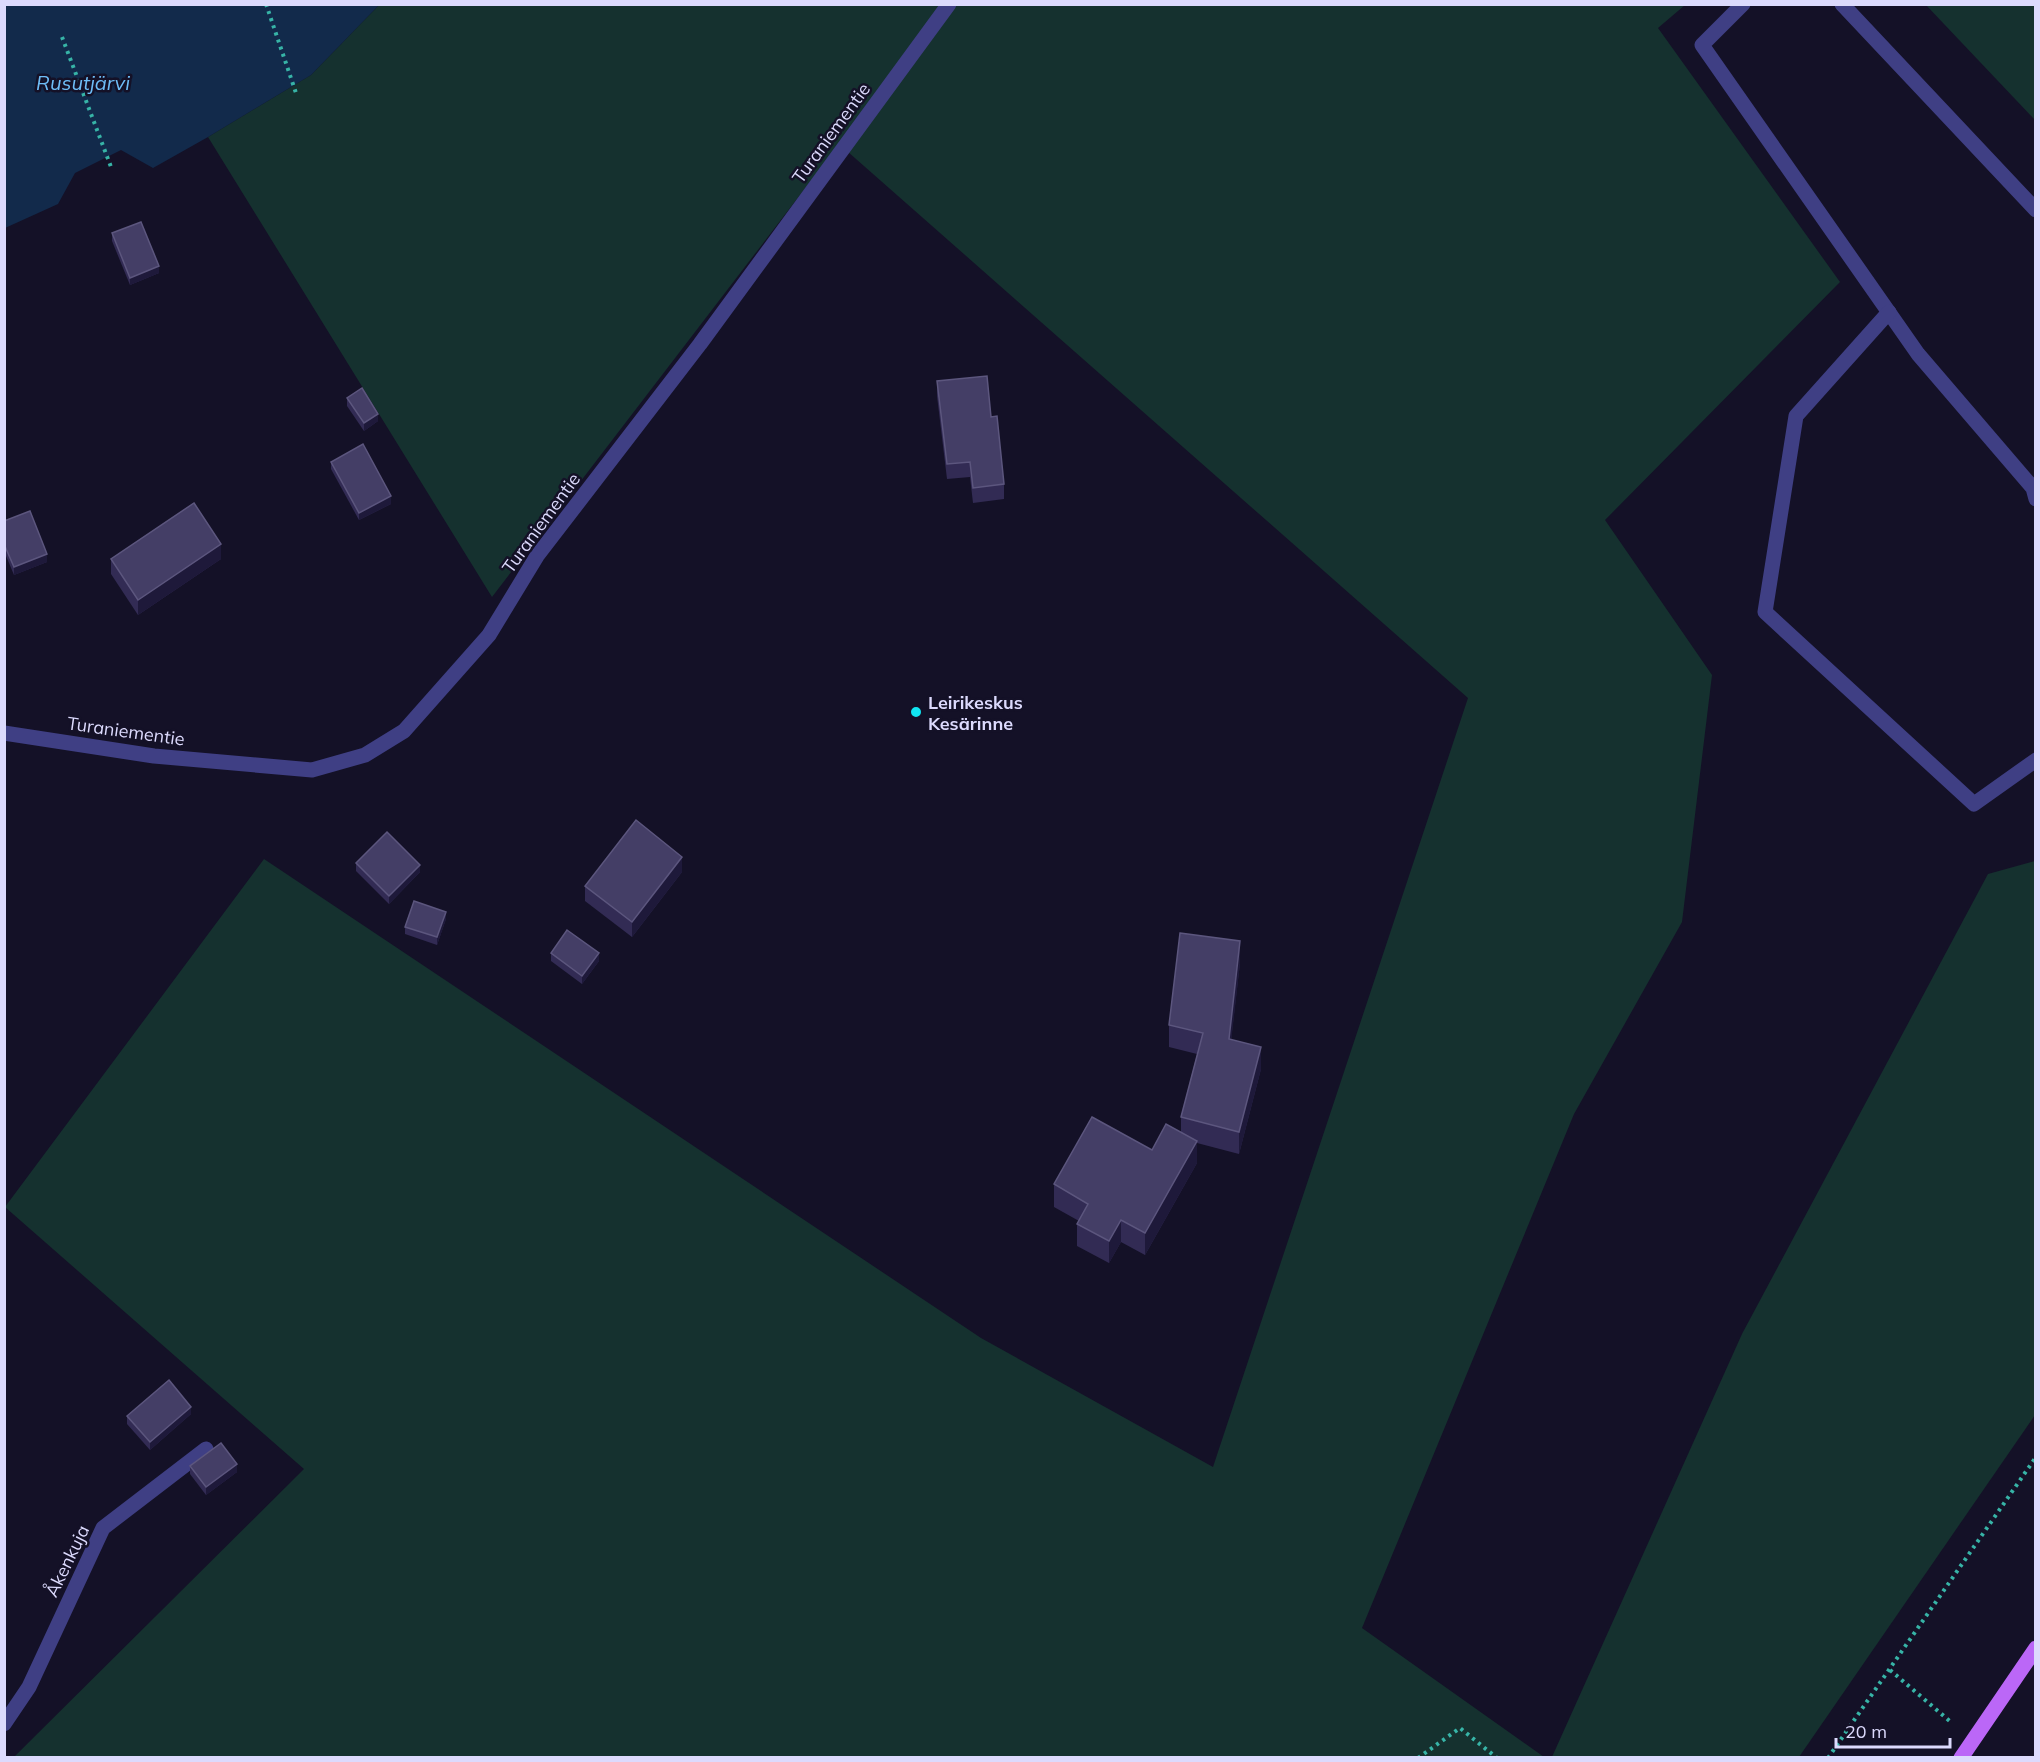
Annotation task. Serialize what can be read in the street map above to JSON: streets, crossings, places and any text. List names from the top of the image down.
{
  "streets": {
    "street": ["Turaniementie", "Åkenkuja"]
  },
  "water": ["Rusutjärvi"],
  "places": ["Leirikeskus Kesärinne"],
  "scale_bar": "20 m"
}
